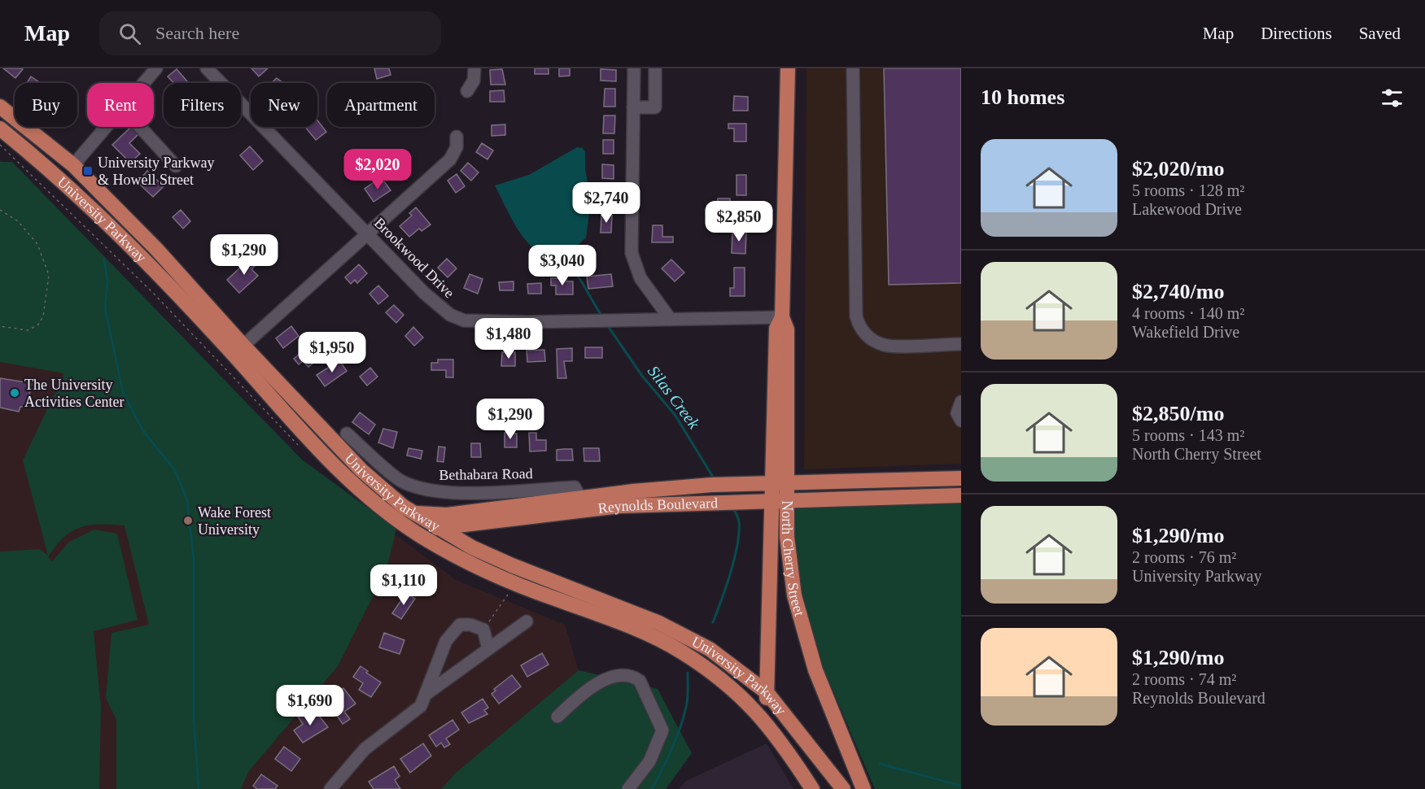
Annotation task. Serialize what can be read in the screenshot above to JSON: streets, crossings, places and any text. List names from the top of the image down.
{
  "streets": {
    "main road": ["University Parkway", "Reynolds Boulevard", "North Cherry Street"],
    "street": ["Brookwood Drive", "Bethabara Road"]
  },
  "crossings": [
    ["University Parkway", "Reynolds Boulevard"],
    ["University Parkway", "North Cherry Street"],
    ["Brookwood Drive", "North Cherry Street"],
    ["Bethabara Road", "Reynolds Boulevard"],
    ["Reynolds Boulevard", "North Cherry Street"]
  ],
  "water": ["Silas Creek"],
  "places": {
    "transit": ["University Parkway & Howell Street"],
    "other": ["The University Activities Center", "Wake Forest University"]
  },
  "page": {
    "header": "Map",
    "search": "Search here",
    "nav": ["Map", "Directions", "Saved"],
    "heading": "10 homes",
    "chip": [
      "Buy",
      "Rent",
      "Filters",
      "New",
      "Apartment"
    ],
    "list": [
      {
        "name": "$2,020/mo",
        "note": "5 rooms · 128 m² · Lakewood Drive"
      },
      {
        "name": "$2,740/mo",
        "note": "4 rooms · 140 m² · Wakefield Drive"
      },
      {
        "name": "$2,850/mo",
        "note": "5 rooms · 143 m² · North Cherry Street"
      },
      {
        "name": "$1,290/mo",
        "note": "2 rooms · 76 m² · University Parkway"
      },
      {
        "name": "$1,290/mo",
        "note": "2 rooms · 74 m² · Reynolds Boulevard"
      }
    ],
    "price": [
      "$2,020",
      "$2,740",
      "$2,850",
      "$1,290",
      "$3,040",
      "$1,480",
      "$1,950",
      "$1,290",
      "$1,110",
      "$1,690"
    ]
  }
}
